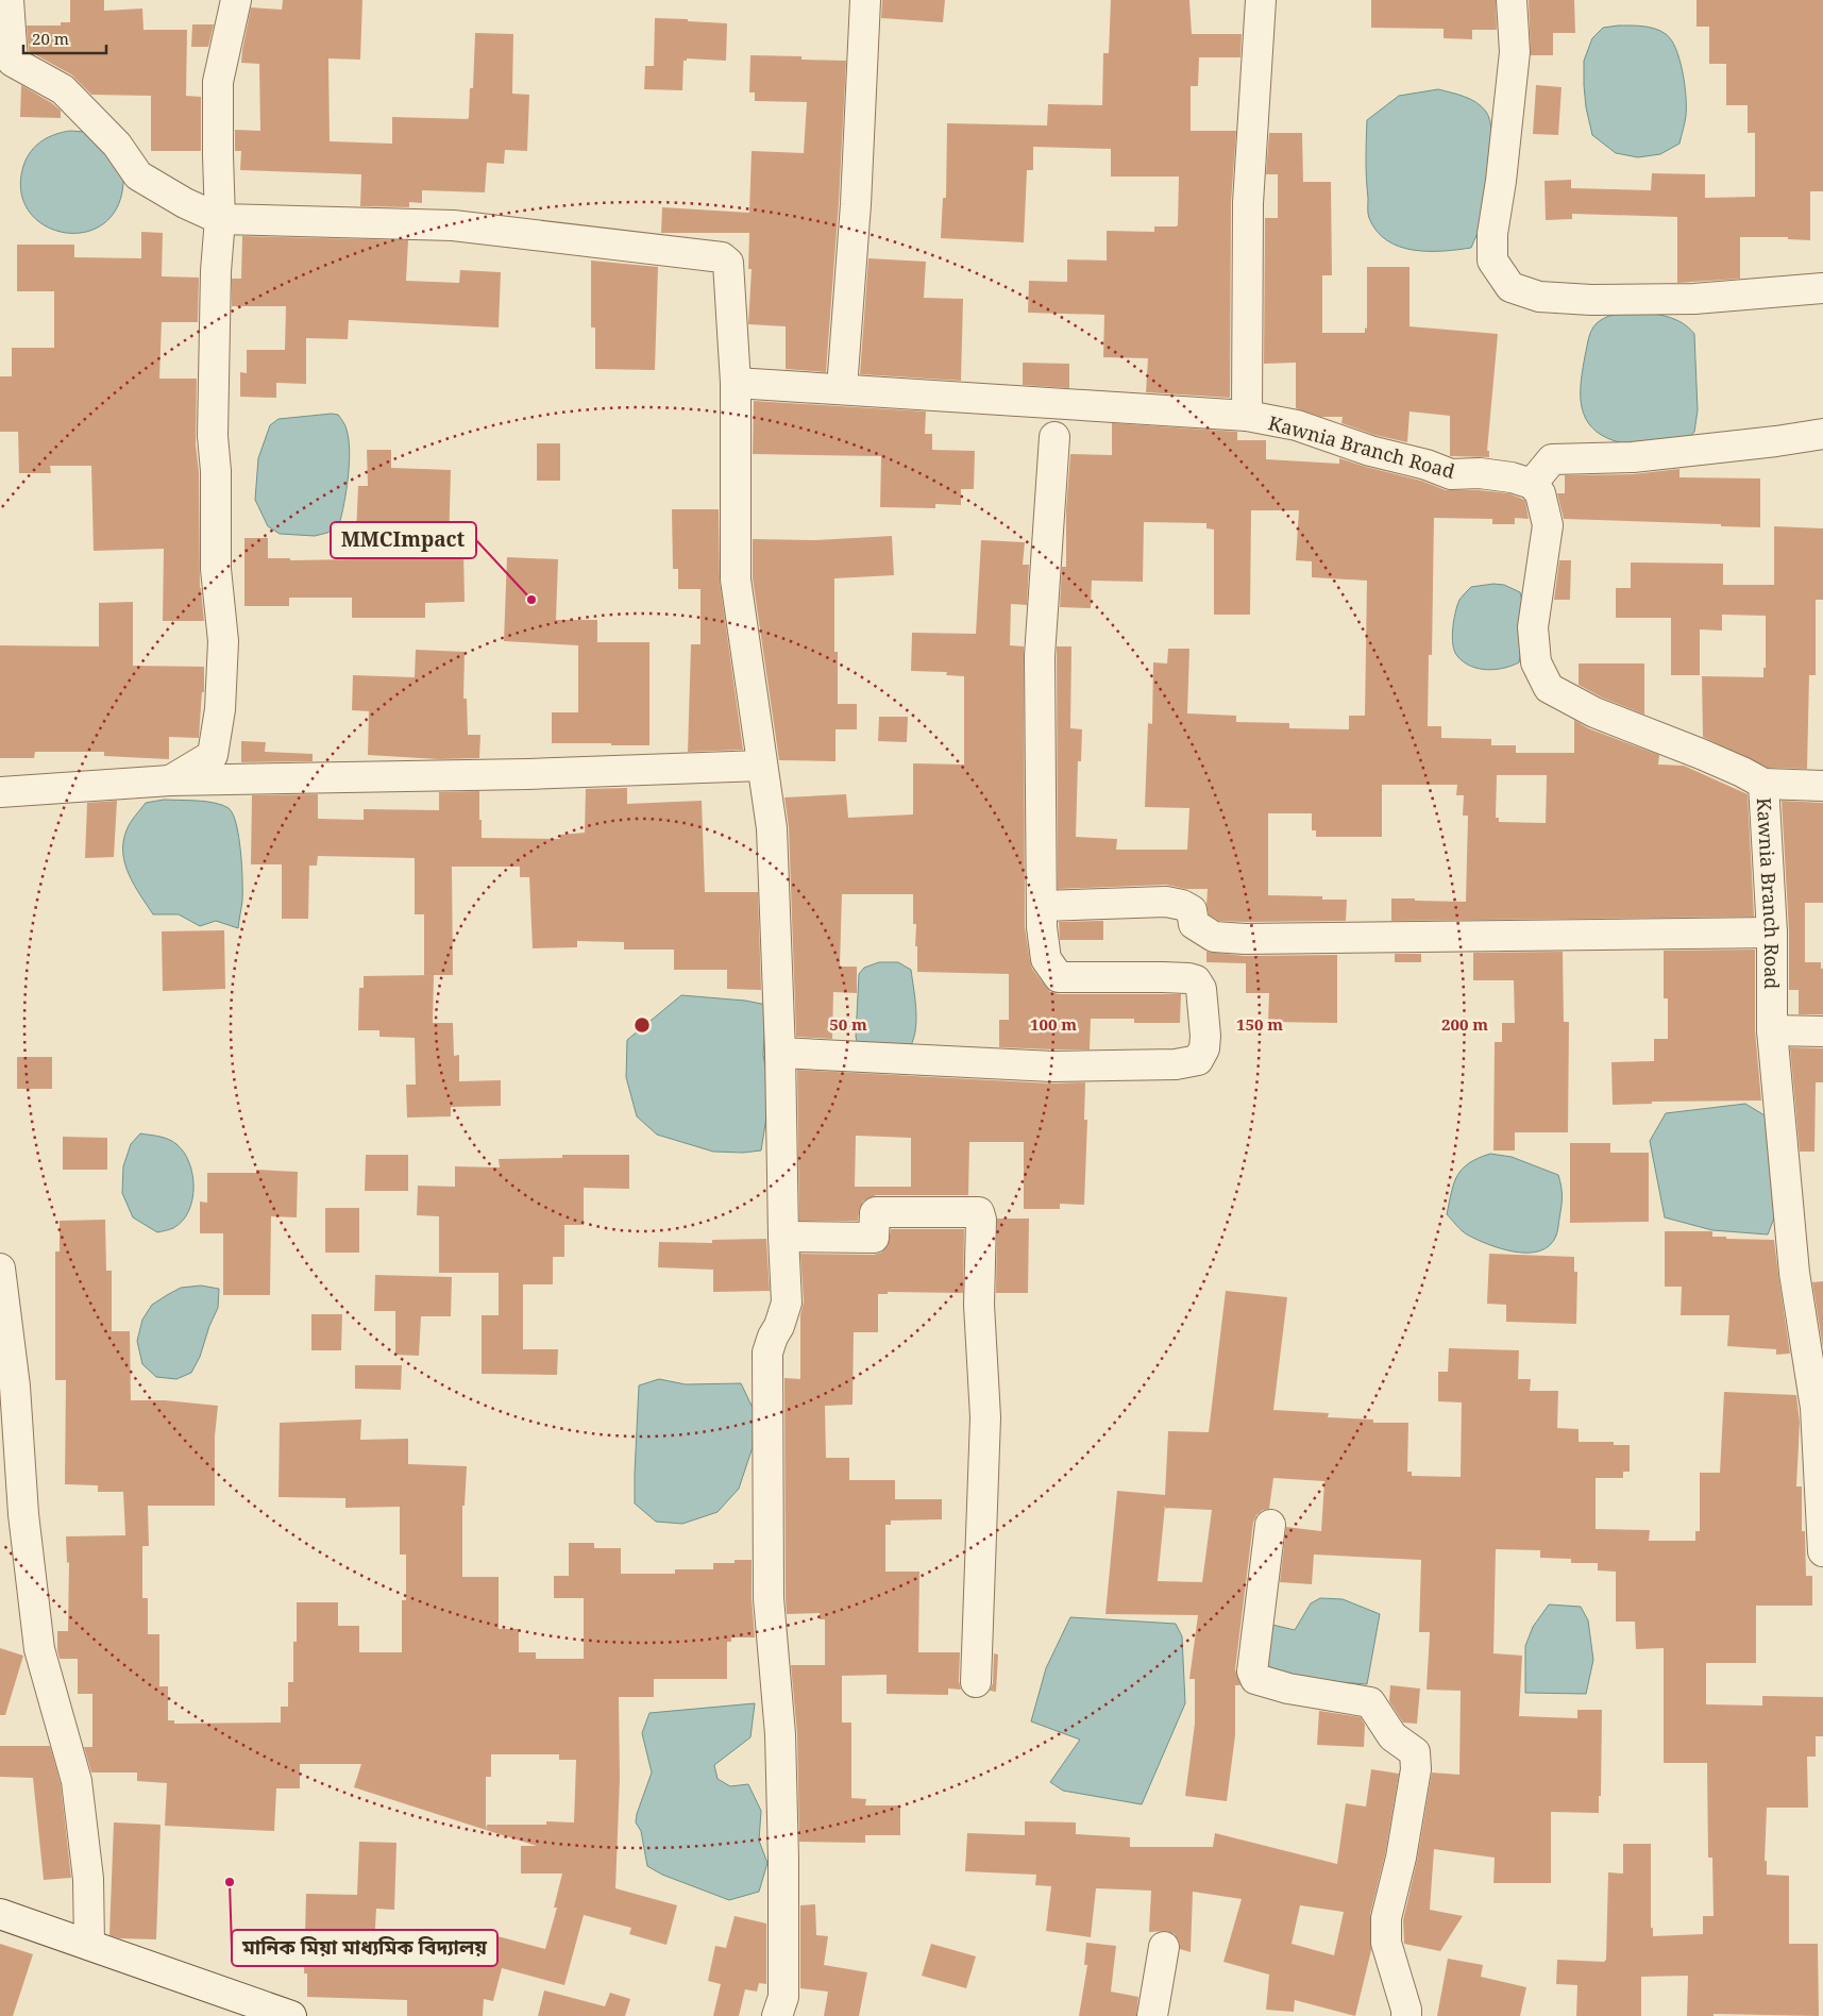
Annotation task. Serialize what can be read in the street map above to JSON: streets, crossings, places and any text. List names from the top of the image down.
{
  "streets": {
    "street": ["Kawnia Branch Road"]
  },
  "places": ["MMCImpact", "মানিক মিয়া মাধ্যমিক বিদ্যালয়"],
  "scale_bar": "20 m",
  "rings": [
    "50 m",
    "100 m",
    "150 m",
    "200 m"
  ]
}
